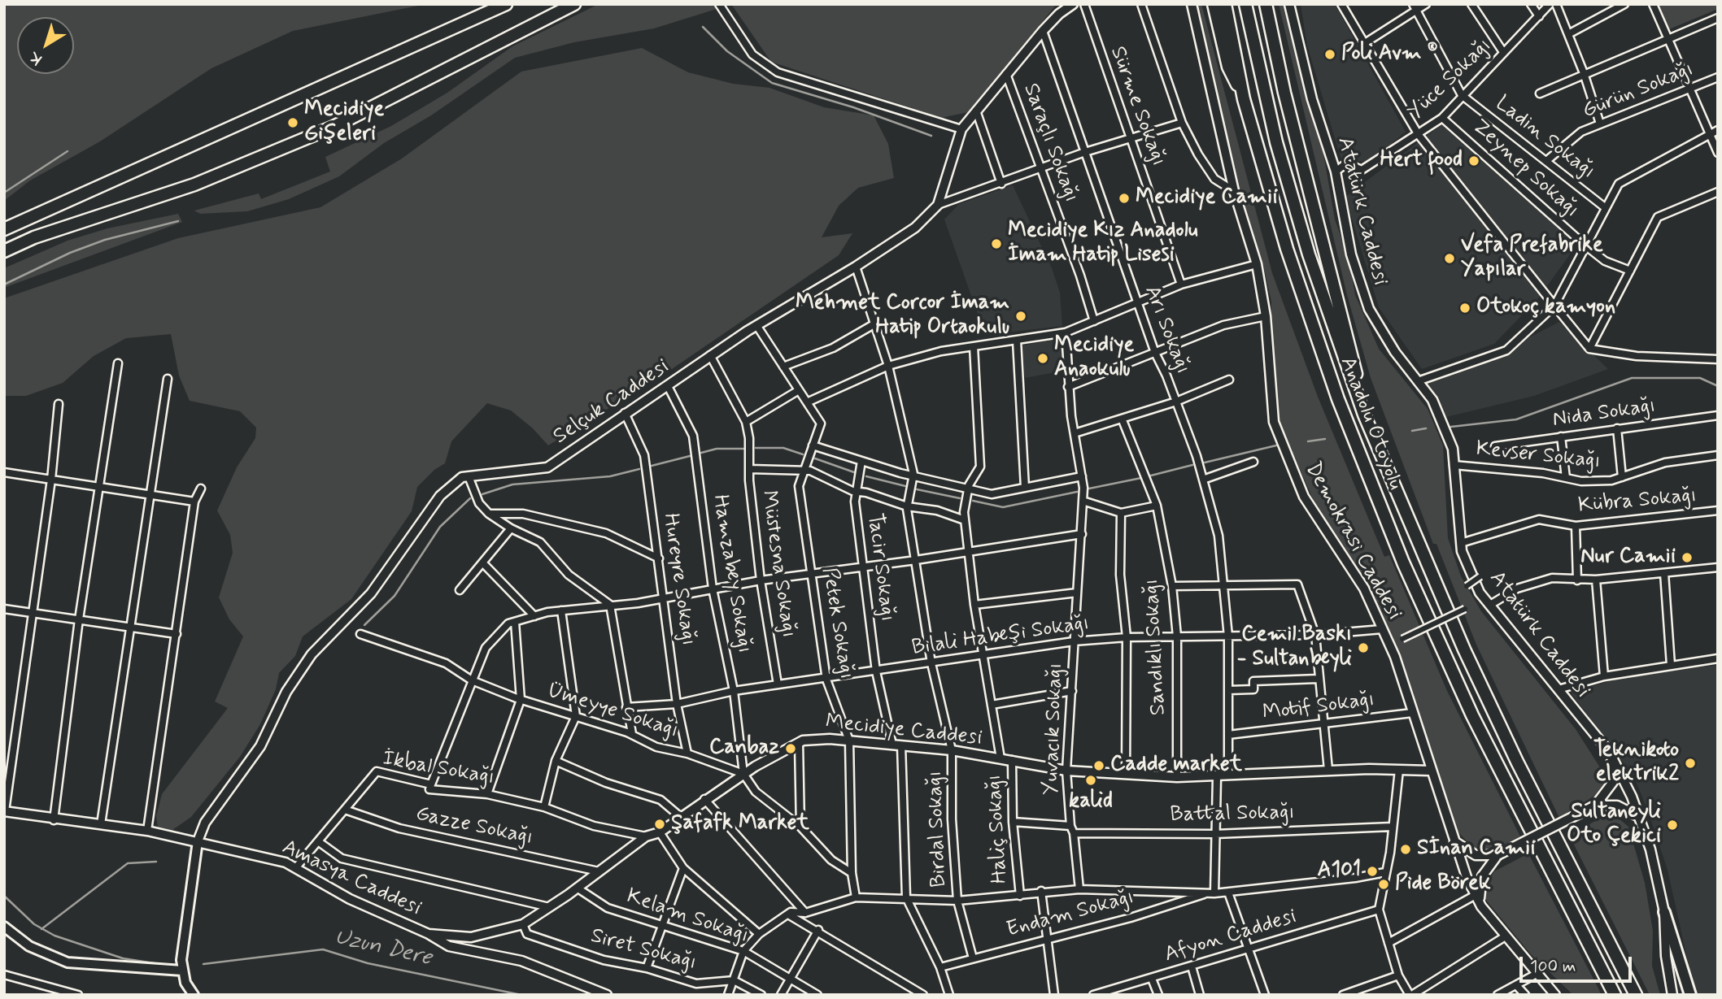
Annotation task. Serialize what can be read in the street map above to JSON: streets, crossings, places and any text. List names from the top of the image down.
{
  "streets": {
    "highway": ["Anadolu Otoyolu"],
    "street": [
      "Yüce Sokağı",
      "Gürün Sokağı",
      "Sürme Sokağı",
      "Ladin Sokağı",
      "Saraçlı Sokağı",
      "Zeynep Sokağı",
      "Atatürk Caddesi",
      "Arı Sokağı",
      "Selçuk Caddesi",
      "Nida Sokağı",
      "Kevser Sokağı",
      "Kübra Sokağı",
      "Demokrasi Caddesi",
      "Müstesna Sokağı",
      "Tacir Sokağı",
      "Hamzabey Sokağı",
      "Hureyre Sokağı",
      "Petek Sokağı",
      "Bilali Habeşi Sokağı",
      "Sandıklı Sokağı",
      "Motif Sokağı",
      "Ümeyye Sokağı",
      "Yuvacık Sokağı",
      "Mecidiye Caddesi",
      "İkbal Sokağı",
      "Battal Sokağı",
      "Gazze Sokağı",
      "Birdal Sokağı",
      "Haliç Sokağı",
      "Amasya Caddesi",
      "Endam Sokağı",
      "Kelam Sokağı",
      "Afyon Caddesi",
      "Siret Sokağı"
    ]
  },
  "crossings": [
    ["Yüce Sokağı", "Ladin Sokağı"],
    ["Yüce Sokağı", "Zeynep Sokağı"],
    ["Yüce Sokağı", "Atatürk Caddesi"],
    ["Gürün Sokağı", "Ladin Sokağı"],
    ["Saraçlı Sokağı", "Selçuk Caddesi"],
    ["Atatürk Caddesi", "Kevser Sokağı"],
    ["Atatürk Caddesi", "Kübra Sokağı"],
    ["Arı Sokağı", "Selçuk Caddesi"],
    ["Arı Sokağı", "Bilali Habeşi Sokağı"],
    ["Arı Sokağı", "Motif Sokağı"],
    ["Arı Sokağı", "Mecidiye Caddesi"],
    ["Selçuk Caddesi", "Müstesna Sokağı"],
    ["Selçuk Caddesi", "Hamzabey Sokağı"],
    ["Selçuk Caddesi", "Hureyre Sokağı"],
    ["Selçuk Caddesi", "Birdal Sokağı"],
    ["Selçuk Caddesi", "Amasya Caddesi"],
    ["Demokrasi Caddesi", "Bilali Habeşi Sokağı"],
    ["Demokrasi Caddesi", "Motif Sokağı"],
    ["Demokrasi Caddesi", "Mecidiye Caddesi"],
    ["Müstesna Sokağı", "Bilali Habeşi Sokağı"],
    ["Tacir Sokağı", "Bilali Habeşi Sokağı"],
    ["Tacir Sokağı", "Mecidiye Caddesi"],
    ["Hamzabey Sokağı", "Bilali Habeşi Sokağı"],
    ["Hamzabey Sokağı", "Ümeyye Sokağı"],
    ["Hamzabey Sokağı", "Mecidiye Caddesi"],
    ["Hureyre Sokağı", "Bilali Habeşi Sokağı"],
    ["Hureyre Sokağı", "Ümeyye Sokağı"],
    ["Petek Sokağı", "Bilali Habeşi Sokağı"],
    ["Petek Sokağı", "Mecidiye Caddesi"],
    ["Bilali Habeşi Sokağı", "Sandıklı Sokağı"],
    ["Bilali Habeşi Sokağı", "Yuvacık Sokağı"],
    ["Bilali Habeşi Sokağı", "Birdal Sokağı"],
    ["Bilali Habeşi Sokağı", "Haliç Sokağı"],
    ["Sandıklı Sokağı", "Mecidiye Caddesi"],
    ["Ümeyye Sokağı", "Mecidiye Caddesi"],
    ["Yuvacık Sokağı", "Mecidiye Caddesi"],
    ["Yuvacık Sokağı", "Battal Sokağı"],
    ["Mecidiye Caddesi", "İkbal Sokağı"],
    ["Mecidiye Caddesi", "Gazze Sokağı"],
    ["Mecidiye Caddesi", "Birdal Sokağı"],
    ["Mecidiye Caddesi", "Haliç Sokağı"],
    ["Mecidiye Caddesi", "Amasya Caddesi"],
    ["Mecidiye Caddesi", "Kelam Sokağı"],
    ["Mecidiye Caddesi", "Siret Sokağı"],
    ["İkbal Sokağı", "Gazze Sokağı"],
    ["İkbal Sokağı", "Amasya Caddesi"],
    ["Battal Sokağı", "Haliç Sokağı"],
    ["Birdal Sokağı", "Endam Sokağı"]
  ],
  "water": ["Uzun Dere"],
  "places": [
    "Poli Avm ®",
    "Mecidiye Gişeleri",
    "Hert food",
    "Mecidiye Camii",
    "Mecidiye Kız Anadolu İmam Hatip Lisesi",
    "Vefa Prefabrike Yapılar",
    "Otokoç kamyon",
    "Mehmet Corcor İmam Hatip Ortaokulu",
    "Mecidiye Anaokulu",
    "Nur Camii",
    "Cemil Baskı - Sultanbeyli",
    "Canbaz",
    "Teknikoto elektrik2",
    "Cadde market",
    "kalid",
    "Şafafk Market",
    "Sultaneyli Oto Çekici",
    "Sİnan Camii",
    "A101",
    "Pide Börek"
  ],
  "scale_bar": "100 m",
  "north": "bottom left"
}
